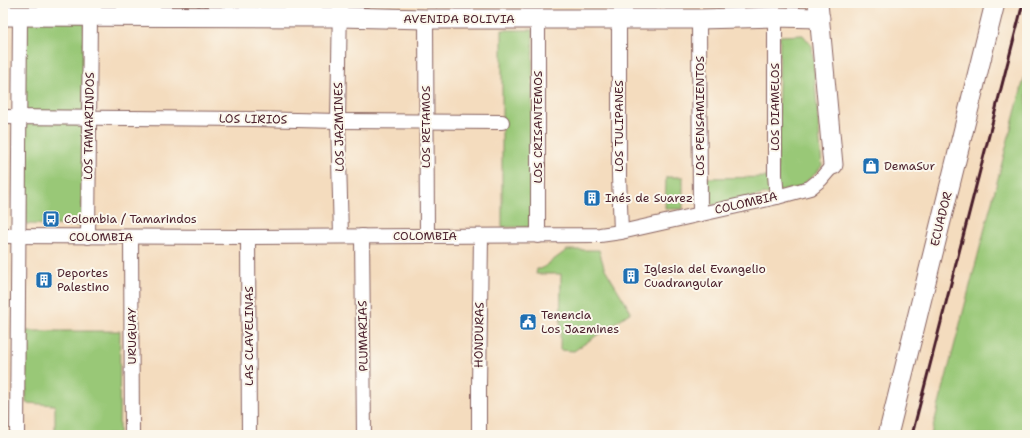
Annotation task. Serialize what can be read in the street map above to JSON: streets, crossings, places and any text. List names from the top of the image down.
{
  "streets": {
    "street": [
      "AVENIDA BOLIVIA",
      "LOS DIAMELOS",
      "LOS PENSAMIENTOS",
      "LOS LIRIOS",
      "LOS TAMARINDOS",
      "LOS TULIPANES",
      "LOS JAZMINES",
      "LOS RETAMOS",
      "LOS CRISANTEMOS",
      "COLOMBIA",
      "ECUADOR",
      "HONDURAS",
      "URUGUAY",
      "LAS CLAVELINAS",
      "PLUMARIAS"
    ]
  },
  "crossings": [
    ["AVENIDA BOLIVIA", "LOS DIAMELOS"],
    ["AVENIDA BOLIVIA", "LOS PENSAMIENTOS"],
    ["AVENIDA BOLIVIA", "LOS TAMARINDOS"],
    ["AVENIDA BOLIVIA", "LOS TULIPANES"],
    ["AVENIDA BOLIVIA", "LOS JAZMINES"],
    ["AVENIDA BOLIVIA", "LOS RETAMOS"],
    ["AVENIDA BOLIVIA", "LOS CRISANTEMOS"],
    ["LOS DIAMELOS", "COLOMBIA"],
    ["LOS PENSAMIENTOS", "COLOMBIA"],
    ["LOS LIRIOS", "LOS TAMARINDOS"],
    ["LOS LIRIOS", "LOS JAZMINES"],
    ["LOS LIRIOS", "LOS RETAMOS"],
    ["LOS TAMARINDOS", "COLOMBIA"],
    ["LOS TULIPANES", "COLOMBIA"],
    ["LOS JAZMINES", "COLOMBIA"],
    ["LOS RETAMOS", "COLOMBIA"],
    ["LOS CRISANTEMOS", "COLOMBIA"],
    ["COLOMBIA", "HONDURAS"],
    ["COLOMBIA", "URUGUAY"],
    ["COLOMBIA", "LAS CLAVELINAS"],
    ["COLOMBIA", "PLUMARIAS"]
  ],
  "places": {
    "shop": ["DemaSur"],
    "building": ["Inés de Suarez", "Iglesia del Evangelio Cuadrangular", "Deportes Palestino"],
    "bus stop": ["Colombia / Tamarindos"],
    "public building": ["Tenencia Los Jazmines"]
  }
}
